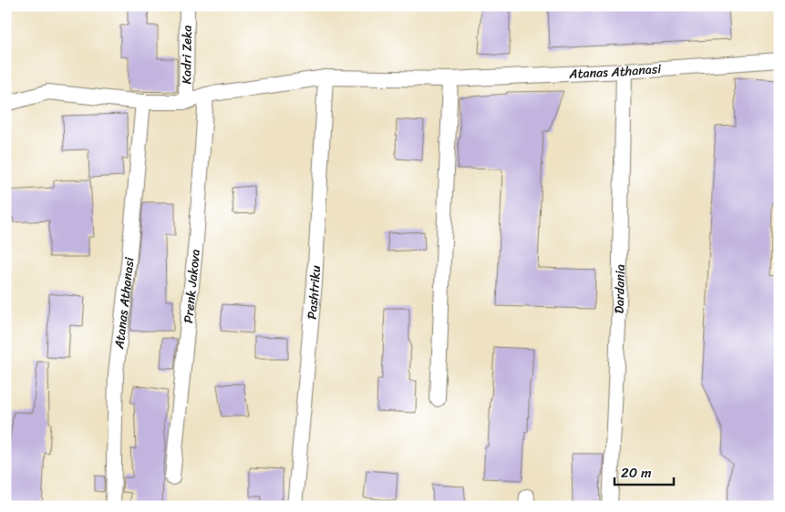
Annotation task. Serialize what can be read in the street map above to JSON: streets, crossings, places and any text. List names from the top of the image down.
{
  "streets": {
    "street": [
      "Kadri Zeka",
      "Atanas Athanasi",
      "Prenk Jakova",
      "Dardania",
      "Pashtriku"
    ]
  },
  "crossings": [
    ["Kadri Zeka", "Atanas Athanasi"],
    ["Atanas Athanasi", "Prenk Jakova"],
    ["Atanas Athanasi", "Dardania"],
    ["Atanas Athanasi", "Pashtriku"]
  ],
  "scale_bar": "20 m"
}
